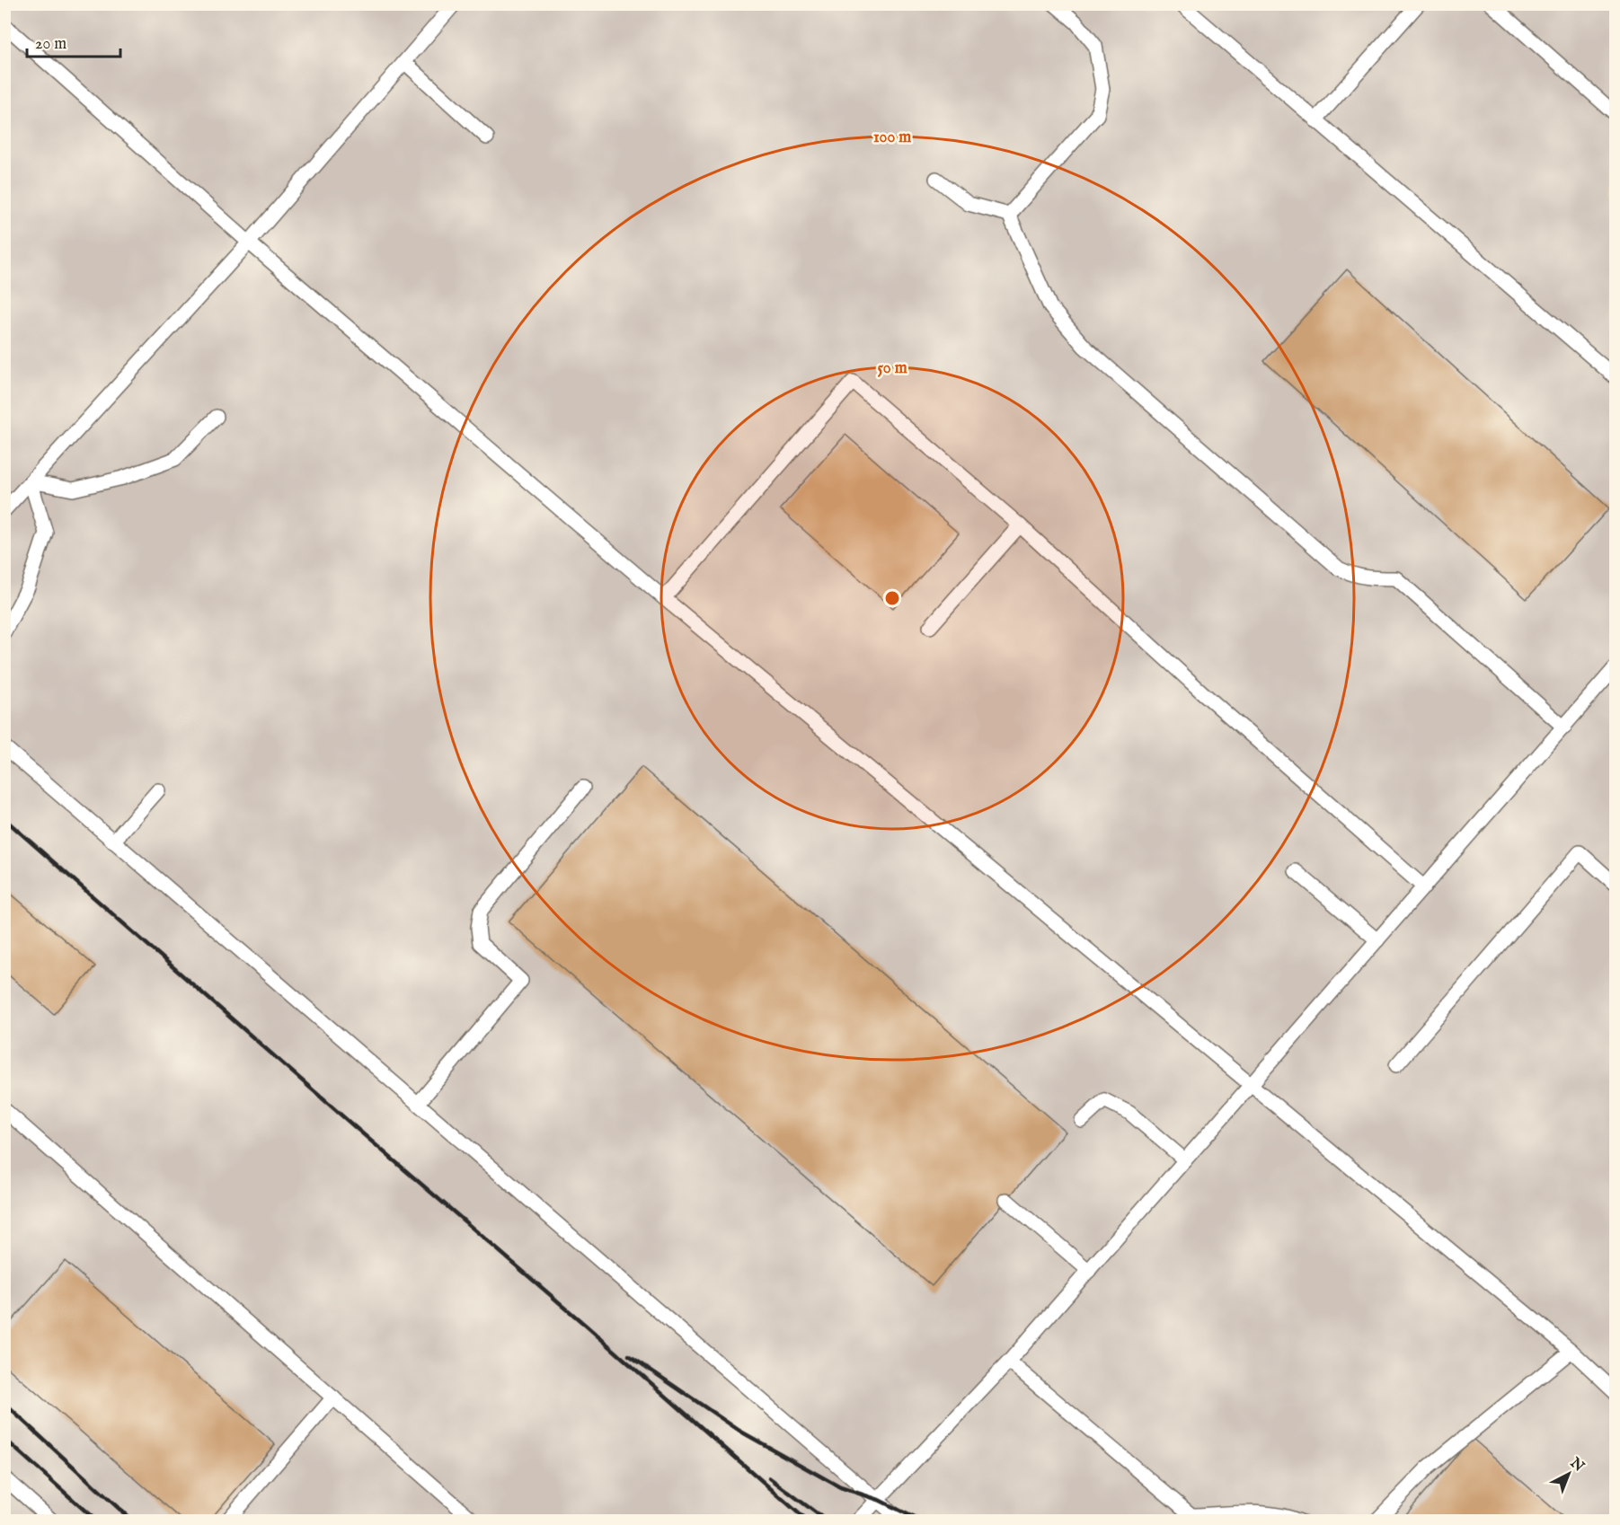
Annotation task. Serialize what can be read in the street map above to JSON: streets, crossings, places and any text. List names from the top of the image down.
{
  "scale_bar": "20 m",
  "north": "top right",
  "rings": ["100 m", "50 m"]
}
